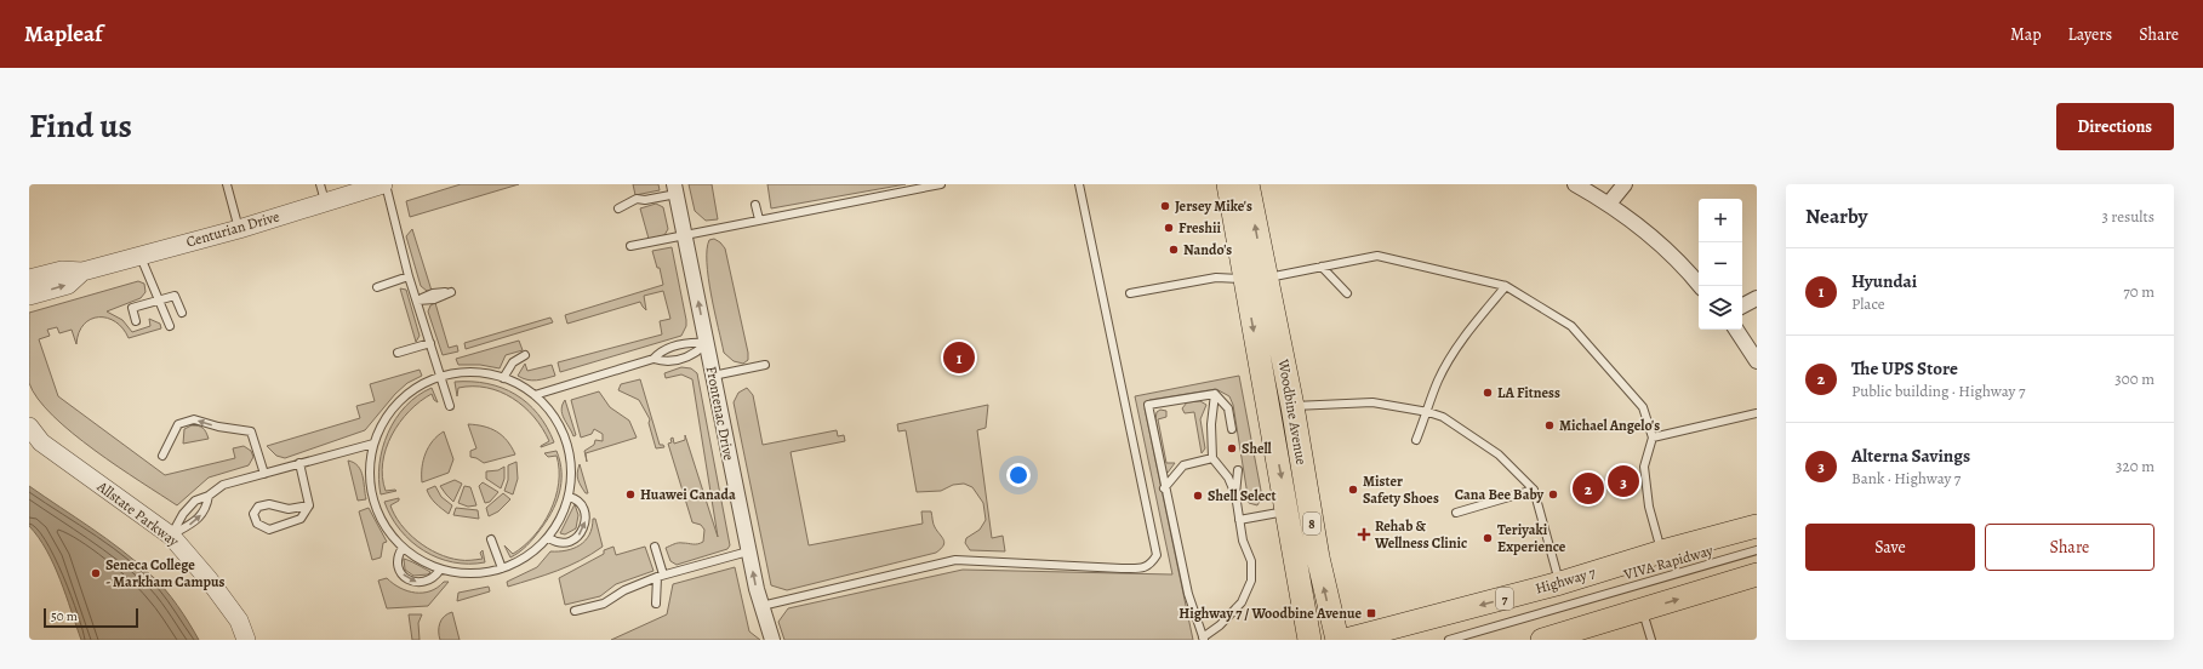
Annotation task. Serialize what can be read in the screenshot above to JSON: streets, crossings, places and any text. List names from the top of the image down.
{
  "streets": {
    "main road": [
      "Woodbine Avenue",
      "8",
      "Highway 7",
      "7"
    ],
    "street": ["Centurian Drive", "Frontenac Drive", "Allstate Parkway"],
    "lane": ["VIVA Rapidway"]
  },
  "one_way": ["Frontenac Drive", "Highway 7"],
  "places": {
    "other": [
      "Jersey Mike's",
      "Freshii",
      "Nando's",
      "LA Fitness",
      "Michael Angelo's",
      "Shell",
      "Mister Safety Shoes",
      "Huawei Canada",
      "Cana Bee Baby",
      "Shell Select",
      "Teriyaki Experience",
      "Seneca College - Markham Campus"
    ],
    "health": ["Rehab & Wellness Clinic"],
    "transit": ["Highway 7 / Woodbine Avenue"]
  },
  "scale_bar": "50 m",
  "page": {
    "header": "Mapleaf",
    "nav": ["Map", "Layers", "Share"],
    "title": "Find us",
    "buttons": [
      "Directions",
      ["Save", "Share"]
    ],
    "heading": ["Nearby", "3 results"],
    "map_buttons": ["+", "−"],
    "list": [
      {
        "mark": "1",
        "name": "Hyundai",
        "note": "Place",
        "value": "70 m"
      },
      {
        "mark": "2",
        "name": "The UPS Store",
        "note": "Public building · Highway 7",
        "value": "300 m"
      },
      {
        "mark": "3",
        "name": "Alterna Savings",
        "note": "Bank · Highway 7",
        "value": "320 m"
      }
    ],
    "pins": ["1", "3", "2"],
    "scale": "50 m"
  }
}
